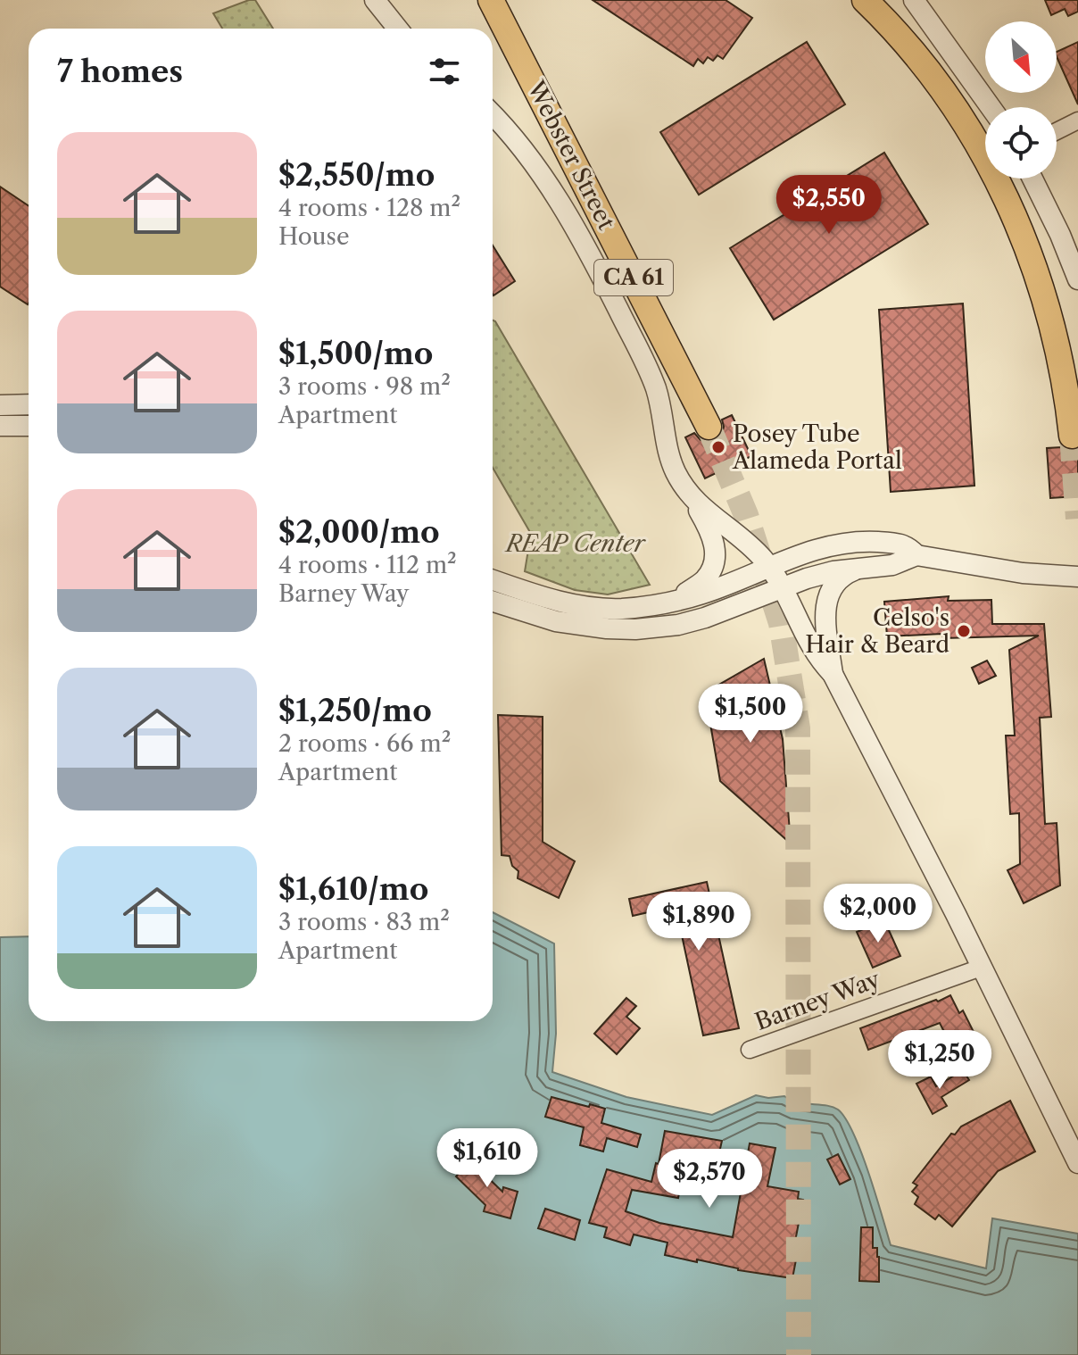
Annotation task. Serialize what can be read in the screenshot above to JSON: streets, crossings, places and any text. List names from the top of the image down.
{
  "streets": {
    "main road": ["Webster Street", "CA 61"],
    "street": ["Barney Way"]
  },
  "parks": ["REAP Center"],
  "places": ["Posey Tube Alameda Portal", "Celso's Hair & Beard"],
  "north": "bottom right",
  "page": {
    "heading": "7 homes",
    "list": [
      {
        "name": "$2,550/mo",
        "note": "4 rooms · 128 m² · House"
      },
      {
        "name": "$1,500/mo",
        "note": "3 rooms · 98 m² · Apartment"
      },
      {
        "name": "$2,000/mo",
        "note": "4 rooms · 112 m² · Barney Way"
      },
      {
        "name": "$1,250/mo",
        "note": "2 rooms · 66 m² · Apartment"
      },
      {
        "name": "$1,610/mo",
        "note": "3 rooms · 83 m² · Apartment"
      }
    ],
    "price": [
      "$2,550",
      "$1,500",
      "$2,000",
      "$1,890",
      "$1,250",
      "$1,610",
      "$2,570"
    ]
  }
}
